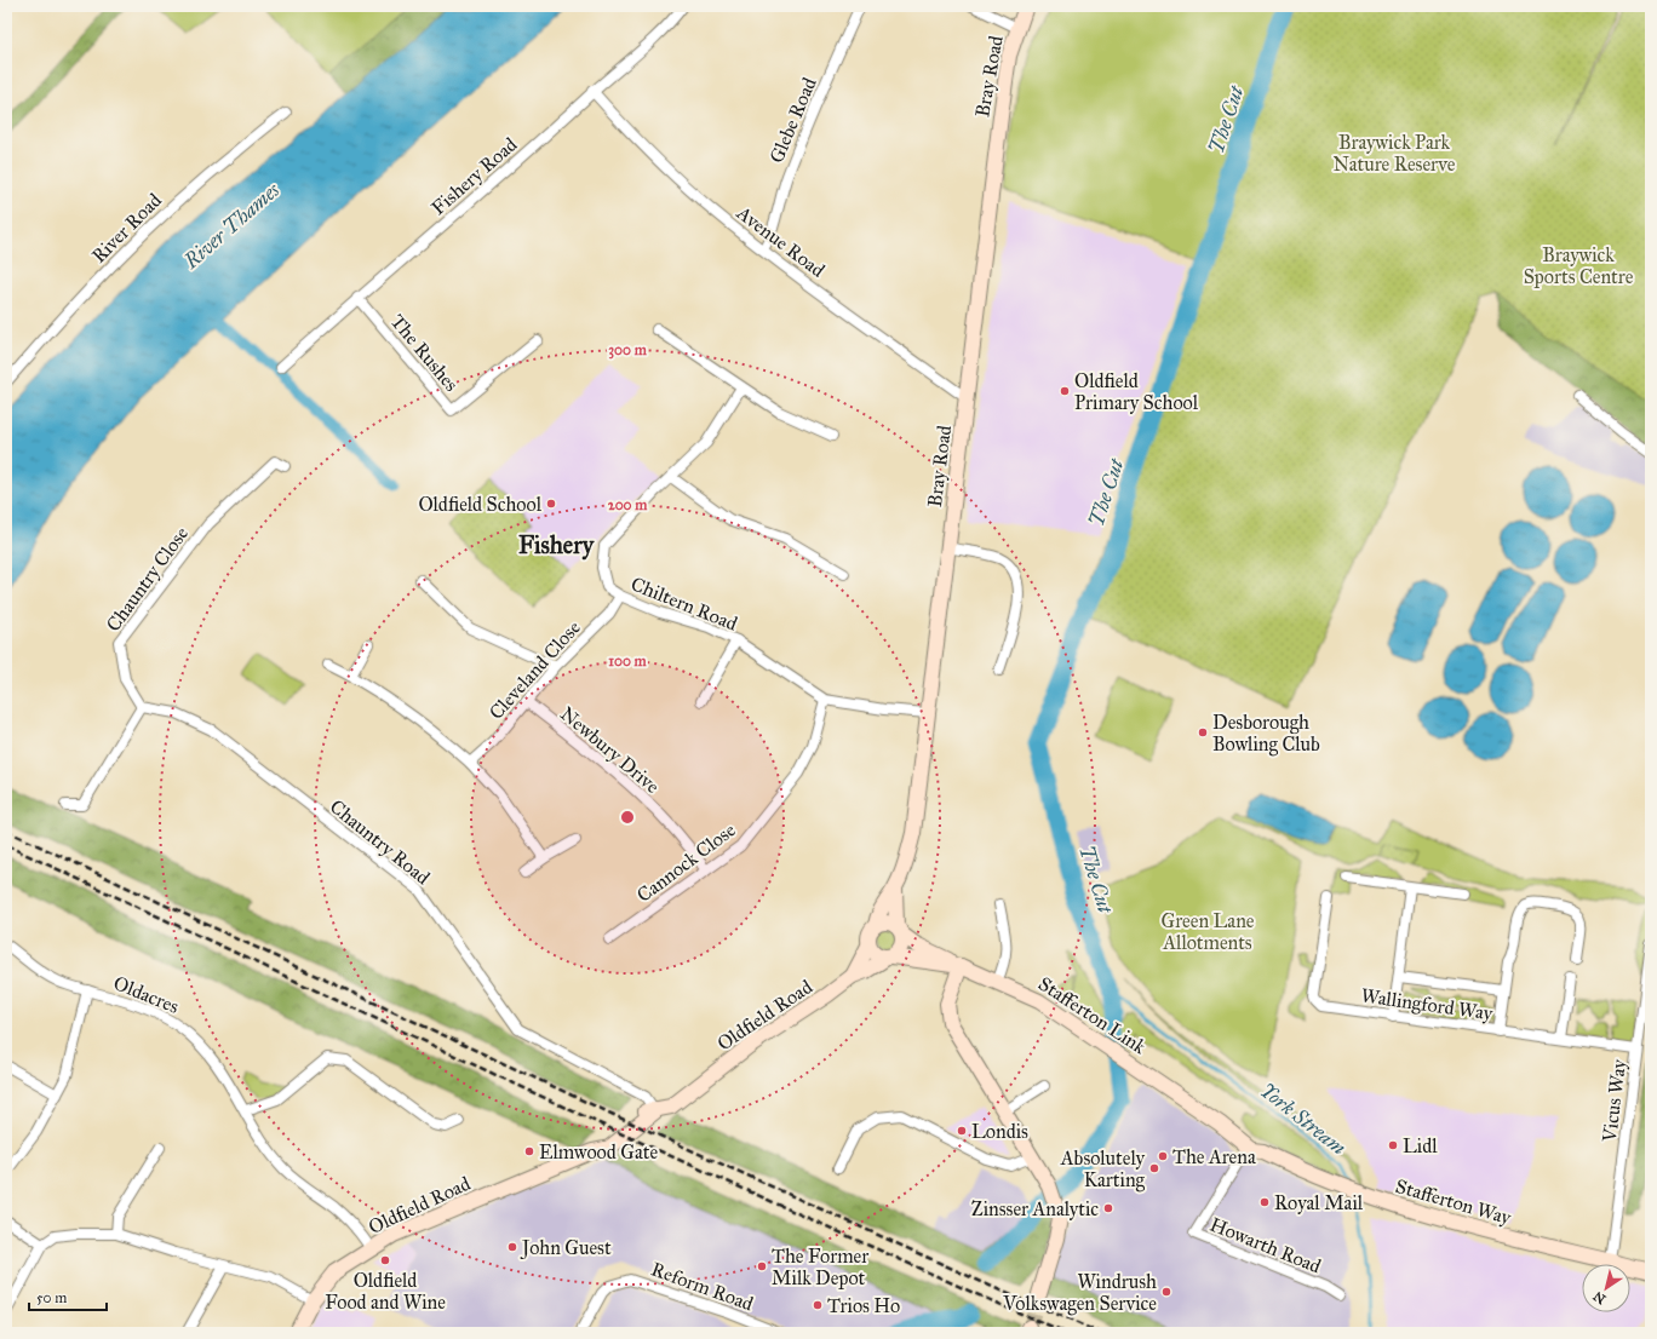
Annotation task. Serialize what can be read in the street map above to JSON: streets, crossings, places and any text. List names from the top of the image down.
{
  "streets": {
    "main road": [
      "Bray Road",
      "Oldfield Road",
      "Stafferton Link",
      "Stafferton Way"
    ],
    "street": [
      "Glebe Road",
      "Fishery Road",
      "River Road",
      "Avenue Road",
      "The Rushes",
      "Chauntry Close",
      "Chiltern Road",
      "Cleveland Close",
      "Newbury Drive",
      "Chauntry Road",
      "Cannock Close",
      "Oldacres",
      "Wallingford Way",
      "Vicus Way",
      "Howarth Road",
      "Reform Road"
    ]
  },
  "crossings": [
    ["Bray Road", "Avenue Road"],
    ["Bray Road", "Chiltern Road"],
    ["Bray Road", "Oldfield Road"],
    ["Bray Road", "Stafferton Link"],
    ["Glebe Road", "Avenue Road"],
    ["Fishery Road", "Avenue Road"],
    ["Fishery Road", "The Rushes"],
    ["Chauntry Close", "Chauntry Road"],
    ["Chiltern Road", "Cleveland Close"],
    ["Chiltern Road", "Cannock Close"],
    ["Cleveland Close", "Newbury Drive"],
    ["Newbury Drive", "Cannock Close"],
    ["Chauntry Road", "Oldfield Road"],
    ["Oldacres", "Oldfield Road"],
    ["Wallingford Way", "Vicus Way"],
    ["Oldfield Road", "Stafferton Link"],
    ["Stafferton Link", "Stafferton Way"],
    ["Stafferton Link", "Howarth Road"],
    ["Vicus Way", "Stafferton Way"],
    ["Stafferton Way", "Howarth Road"]
  ],
  "districts": ["Fishery"],
  "water": ["The Cut", "River Thames", "York Stream"],
  "parks": ["Braywick Park Nature Reserve", "Braywick Sports Centre", "Green Lane Allotments"],
  "places": [
    "Oldfield Primary School",
    "Oldfield School",
    "Desborough Bowling Club",
    "Londis",
    "Lidl",
    "Elmwood Gate",
    "The Arena",
    "Absolutely Karting",
    "Royal Mail",
    "Zinsser Analytic",
    "John Guest",
    "Oldfield Food and Wine",
    "The Former Milk Depot",
    "Windrush Volkswagen Service",
    "Trios Ho"
  ],
  "scale_bar": "50 m",
  "north": "bottom left",
  "rings": ["300 m", "200 m", "100 m"]
}
